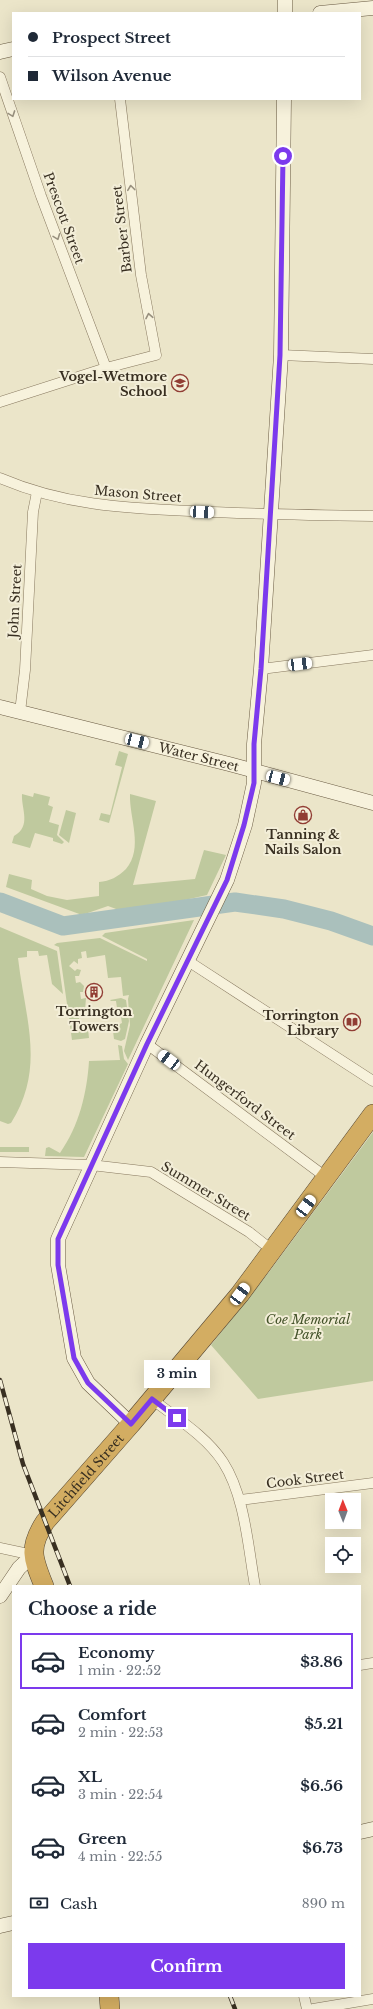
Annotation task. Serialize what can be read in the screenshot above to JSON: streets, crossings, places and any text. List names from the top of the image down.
{
  "streets": {
    "highway": ["Litchfield Street"],
    "main road": ["Water Street"],
    "street": [
      "Prescott Street",
      "Barber Street",
      "Mason Street",
      "John Street",
      "Hungerford Street",
      "Summer Street",
      "Cook Street"
    ]
  },
  "crossings": [
    ["Prescott Street", "Barber Street"],
    ["Mason Street", "John Street"],
    ["John Street", "Water Street"],
    ["Hungerford Street", "Litchfield Street"],
    ["Summer Street", "Litchfield Street"]
  ],
  "one_way": ["Prescott Street", "Barber Street"],
  "parks": ["Coe Memorial Park"],
  "places": {
    "school or university": ["Vogel-Wetmore School"],
    "shop": ["Tanning & Nails Salon"],
    "building": ["Torrington Towers"],
    "library": ["Torrington Library"]
  },
  "north": "top",
  "page": {
    "banner": ["Prospect Street", "Wilson Avenue"],
    "bubble": "3 min",
    "heading": "Choose a ride",
    "list": [
      {
        "name": "Economy",
        "note": "1 min · 22:52",
        "value": "$3.86"
      },
      {
        "name": "Comfort",
        "note": "2 min · 22:53",
        "value": "$5.21"
      },
      {
        "name": "XL",
        "note": "3 min · 22:54",
        "value": "$6.56"
      },
      {
        "name": "Green",
        "note": "4 min · 22:55",
        "value": "$6.73"
      }
    ],
    "pay": ["Cash", "890 m"],
    "buttons": "Confirm"
  }
}
